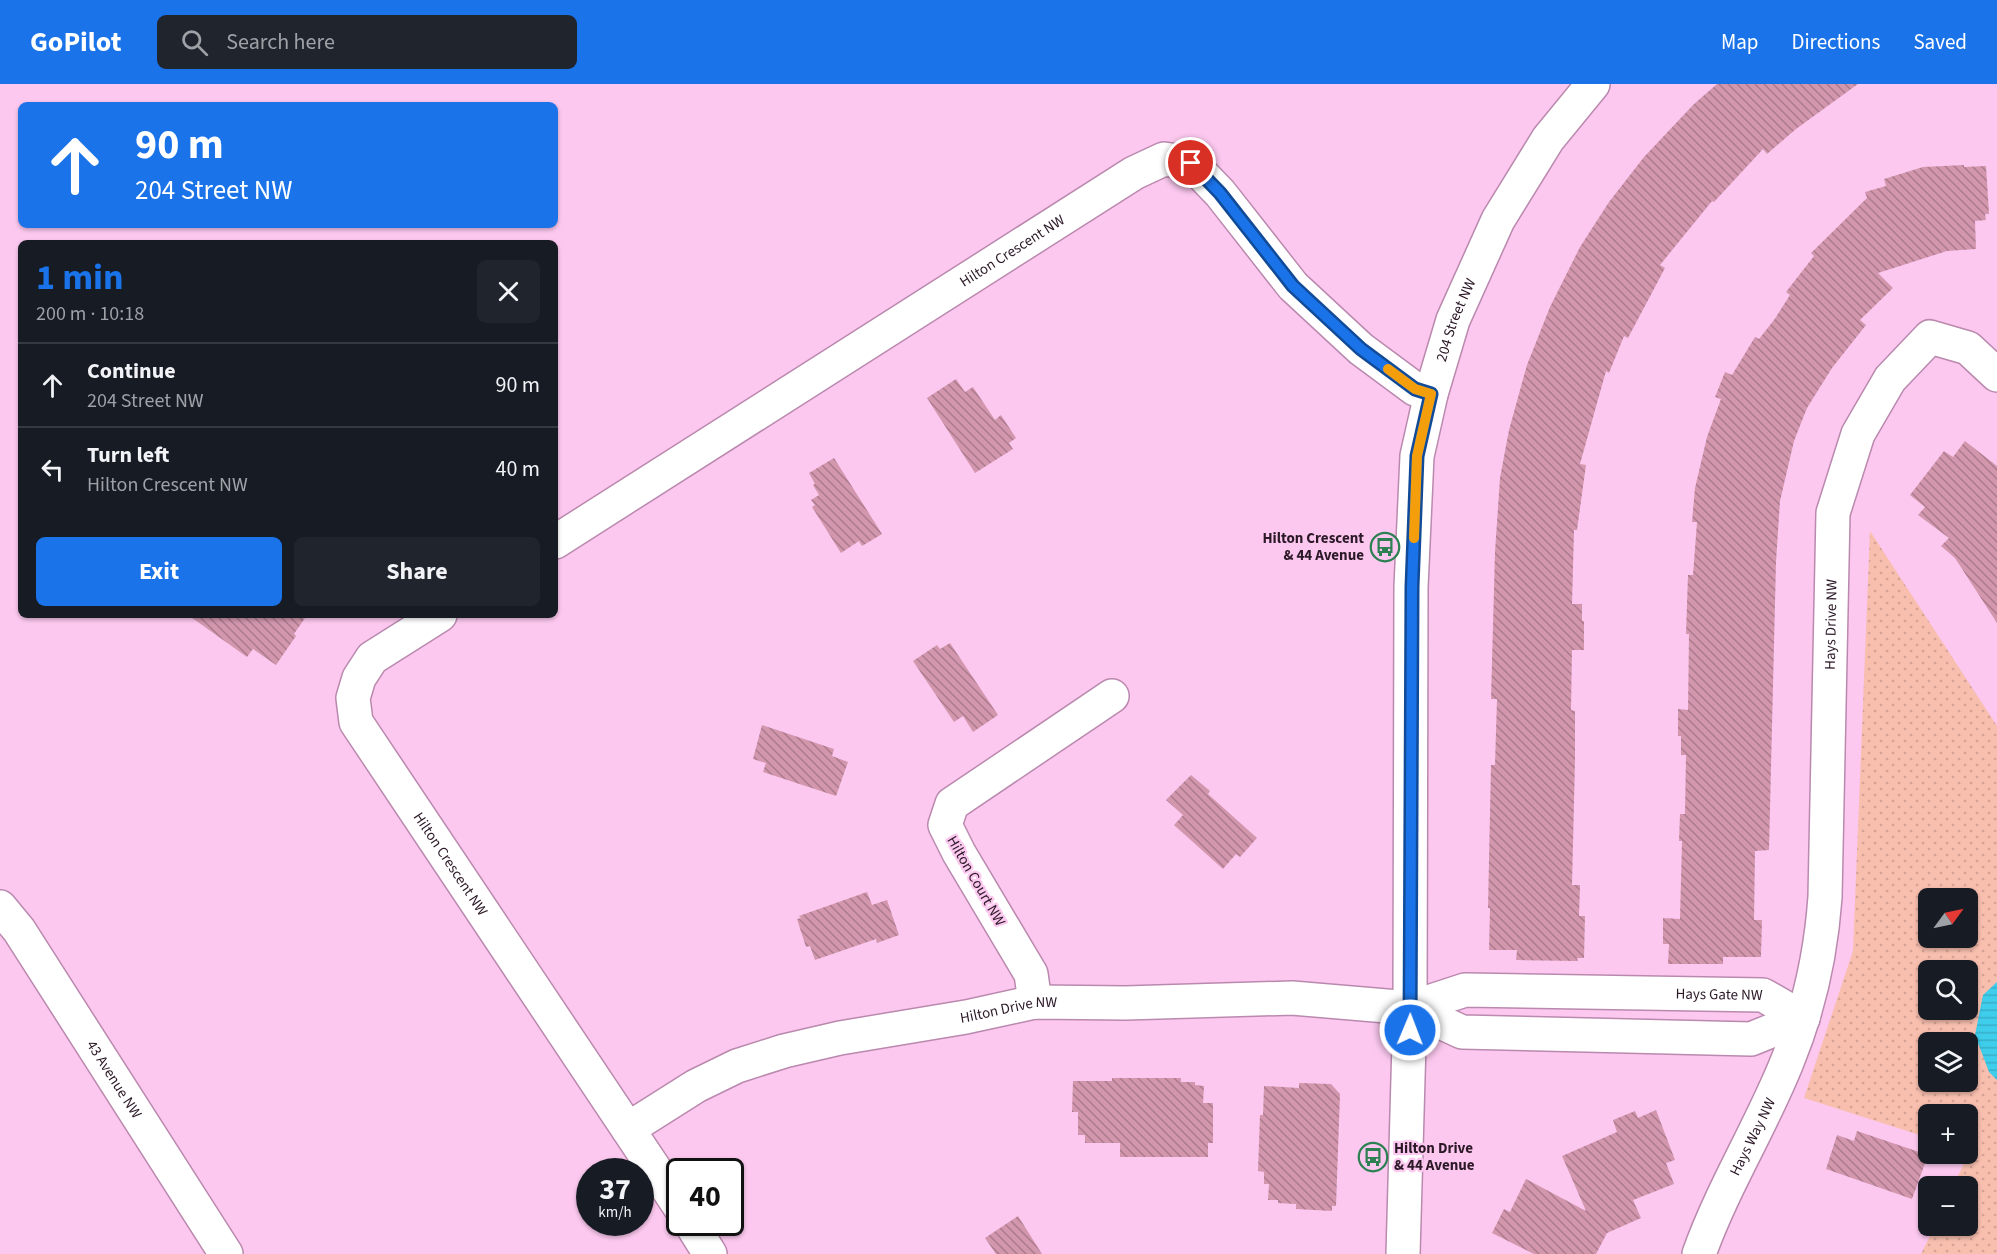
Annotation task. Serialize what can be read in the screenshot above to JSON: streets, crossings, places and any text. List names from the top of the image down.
{
  "streets": {
    "street": [
      "Hilton Crescent NW",
      "204 Street NW",
      "Hays Drive NW",
      "Hilton Court NW",
      "Hays Gate NW",
      "Hilton Drive NW",
      "43 Avenue NW",
      "Hays Way NW"
    ]
  },
  "crossings": [
    ["Hilton Crescent NW", "204 Street NW"],
    ["Hilton Crescent NW", "Hilton Drive NW"],
    ["204 Street NW", "Hays Gate NW"],
    ["204 Street NW", "Hilton Drive NW"],
    ["Hays Drive NW", "Hays Gate NW"],
    ["Hays Drive NW", "Hays Way NW"],
    ["Hilton Court NW", "Hilton Drive NW"],
    ["Hays Gate NW", "Hilton Drive NW"],
    ["Hays Gate NW", "Hays Way NW"]
  ],
  "places": {
    "bus stop": ["Hilton Crescent & 44 Avenue", "Hilton Drive & 44 Avenue"]
  },
  "north": "top right",
  "page": {
    "header": "GoPilot",
    "search": "Search here",
    "nav": ["Map", "Directions", "Saved"],
    "turn": ["90 m", "204 Street NW"],
    "heading": ["1 min", "200 m · 10:18"],
    "list": [
      {
        "name": "Continue",
        "note": "204 Street NW",
        "value": "90 m"
      },
      {
        "name": "Turn left",
        "note": "Hilton Crescent NW",
        "value": "40 m"
      }
    ],
    "buttons": ["Exit", "Share"],
    "map_buttons": ["+", "−"],
    "speed": "37 km/h",
    "limit": "40"
  }
}
